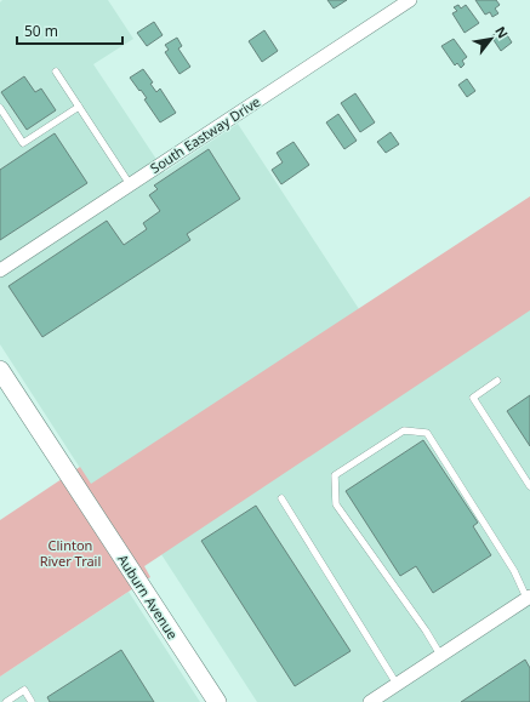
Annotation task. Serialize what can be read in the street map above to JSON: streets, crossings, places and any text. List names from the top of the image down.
{
  "streets": {
    "main road": ["Auburn Avenue"],
    "street": ["South Eastway Drive"]
  },
  "parks": ["Clinton River Trail"],
  "scale_bar": "50 m",
  "north": "top right"
}
